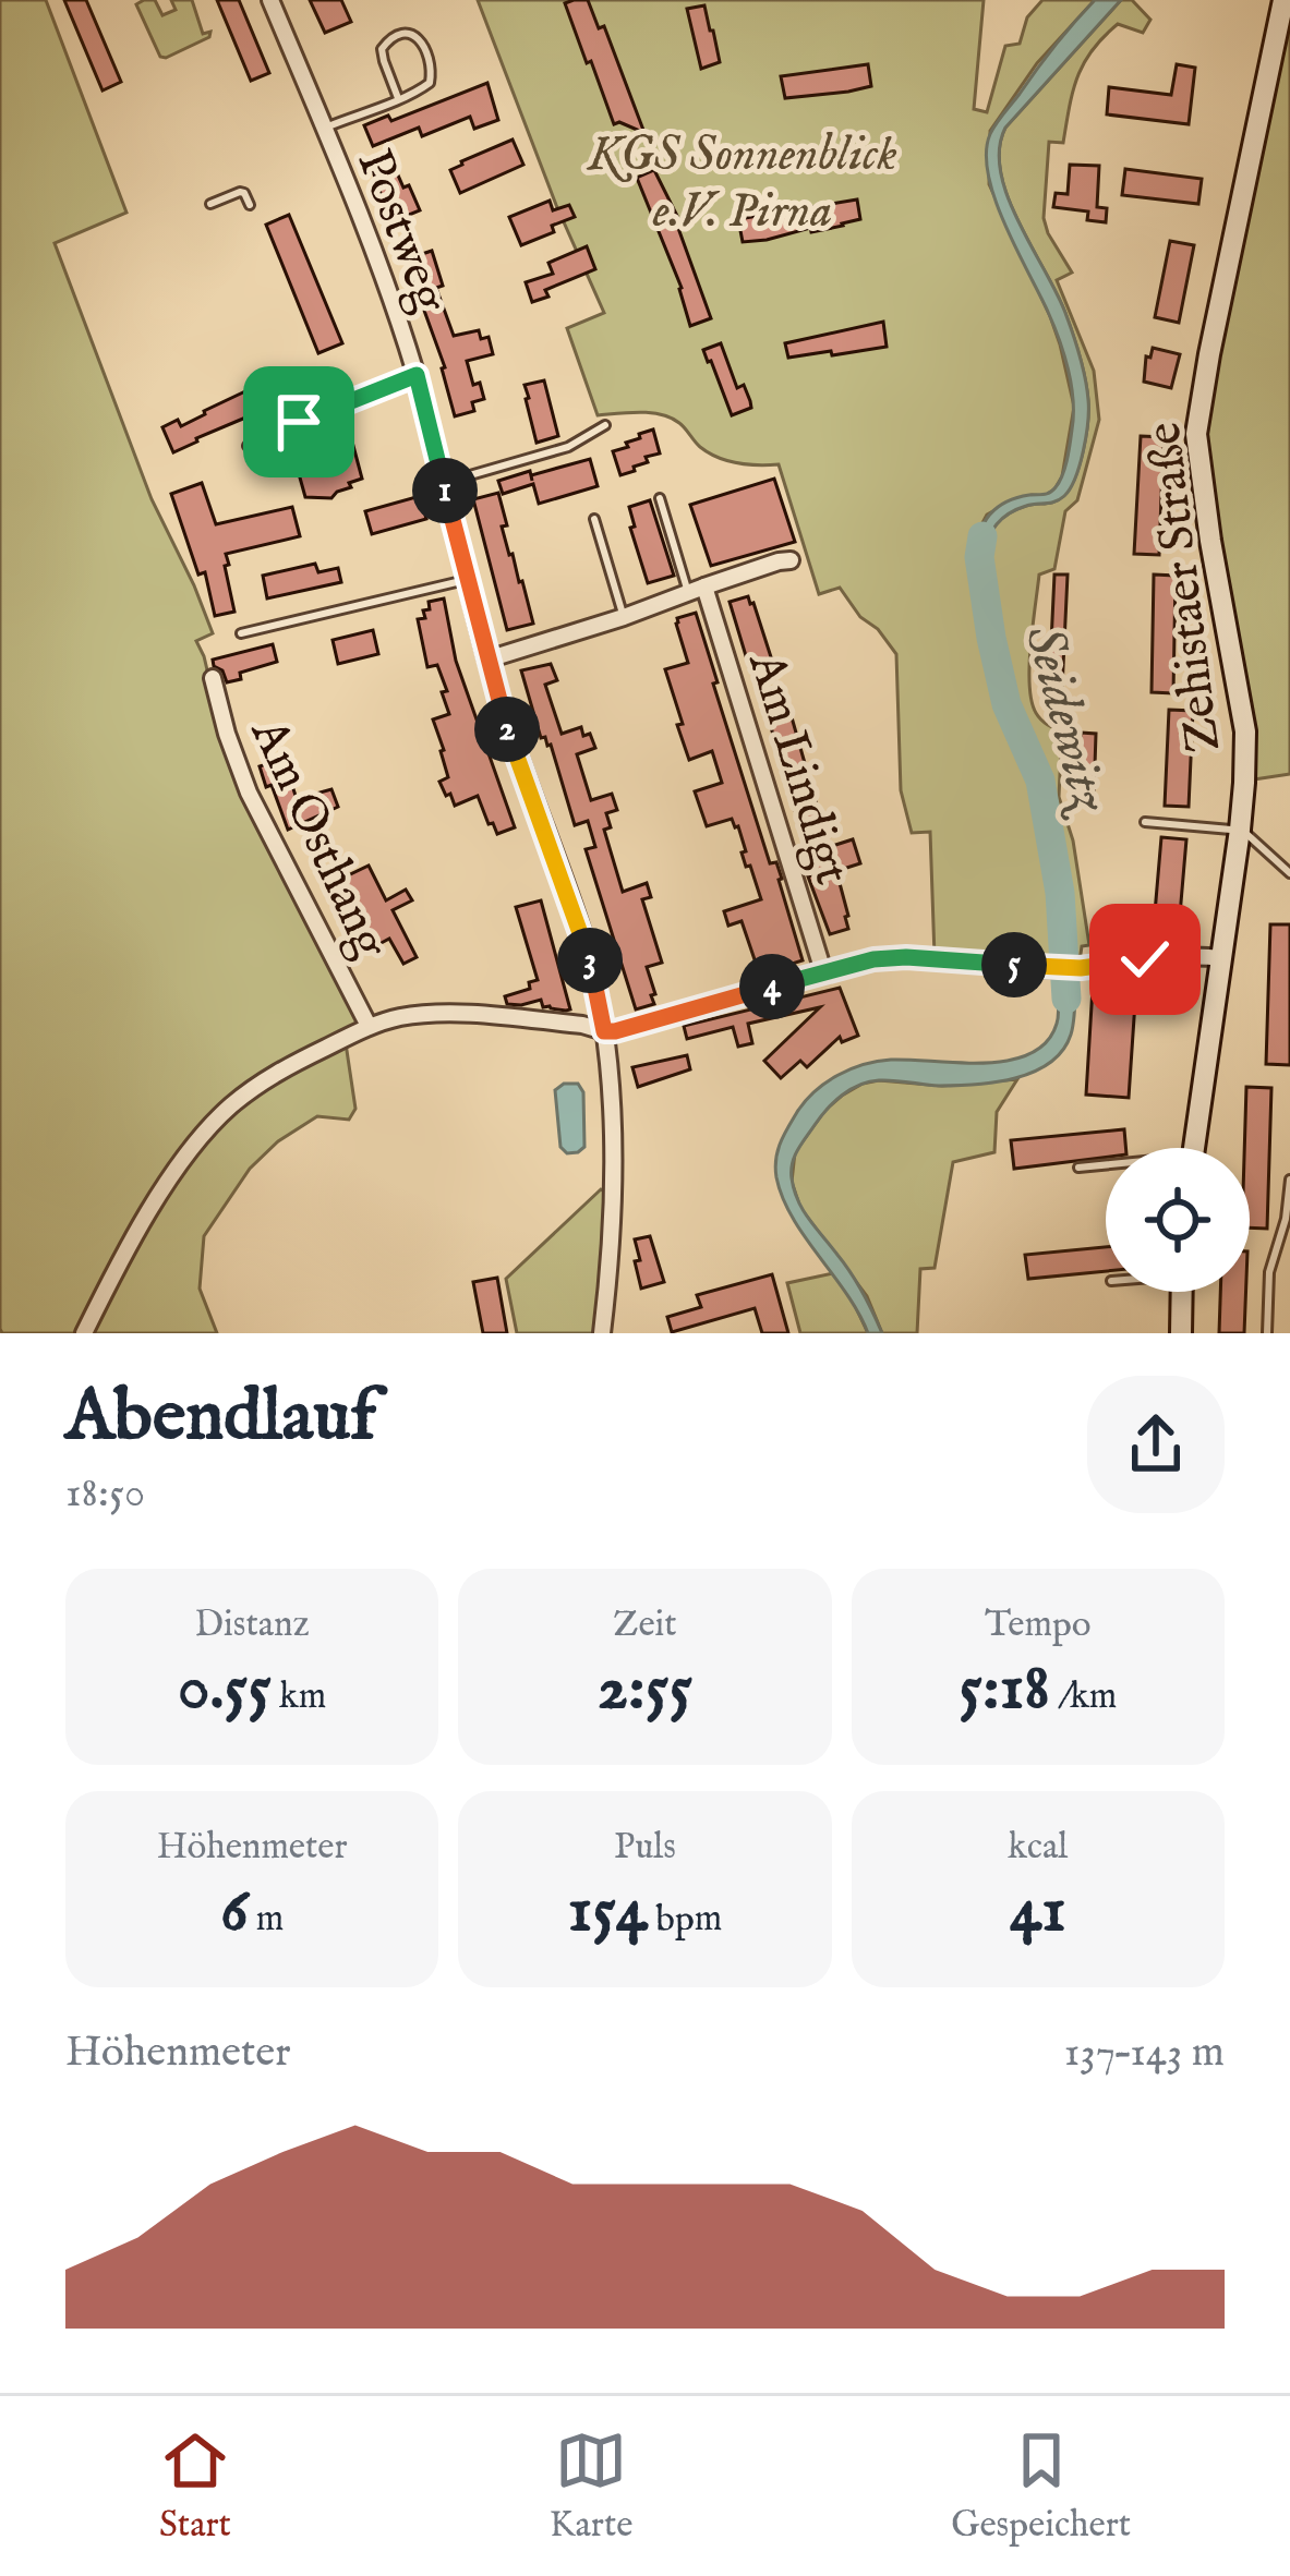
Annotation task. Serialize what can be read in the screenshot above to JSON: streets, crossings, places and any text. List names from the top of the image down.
{
  "streets": {
    "main road": ["Zehistaer Straße"],
    "street": ["Postweg", "Am Lindigt", "Am Osthang"]
  },
  "crossings": [
    ["Postweg", "Am Osthang"]
  ],
  "water": ["Seidewitz"],
  "parks": ["KGS Sonnenblick e.V. Pirna"],
  "page": {
    "pins": [
      "1",
      "2",
      "3",
      "5",
      "4"
    ],
    "heading": ["Abendlauf", "18:50"],
    "stats": [
      ["Distanz", "0.55 km"],
      ["Zeit", "2:55"],
      ["Tempo", "5:18 /km"],
      ["Höhenmeter", "6 m"],
      ["Puls", "154 bpm"],
      ["kcal", "41"]
    ],
    "chart": ["Höhenmeter", "137–143 m"],
    "tabs": ["Start", "Karte", "Gespeichert"]
  }
}
